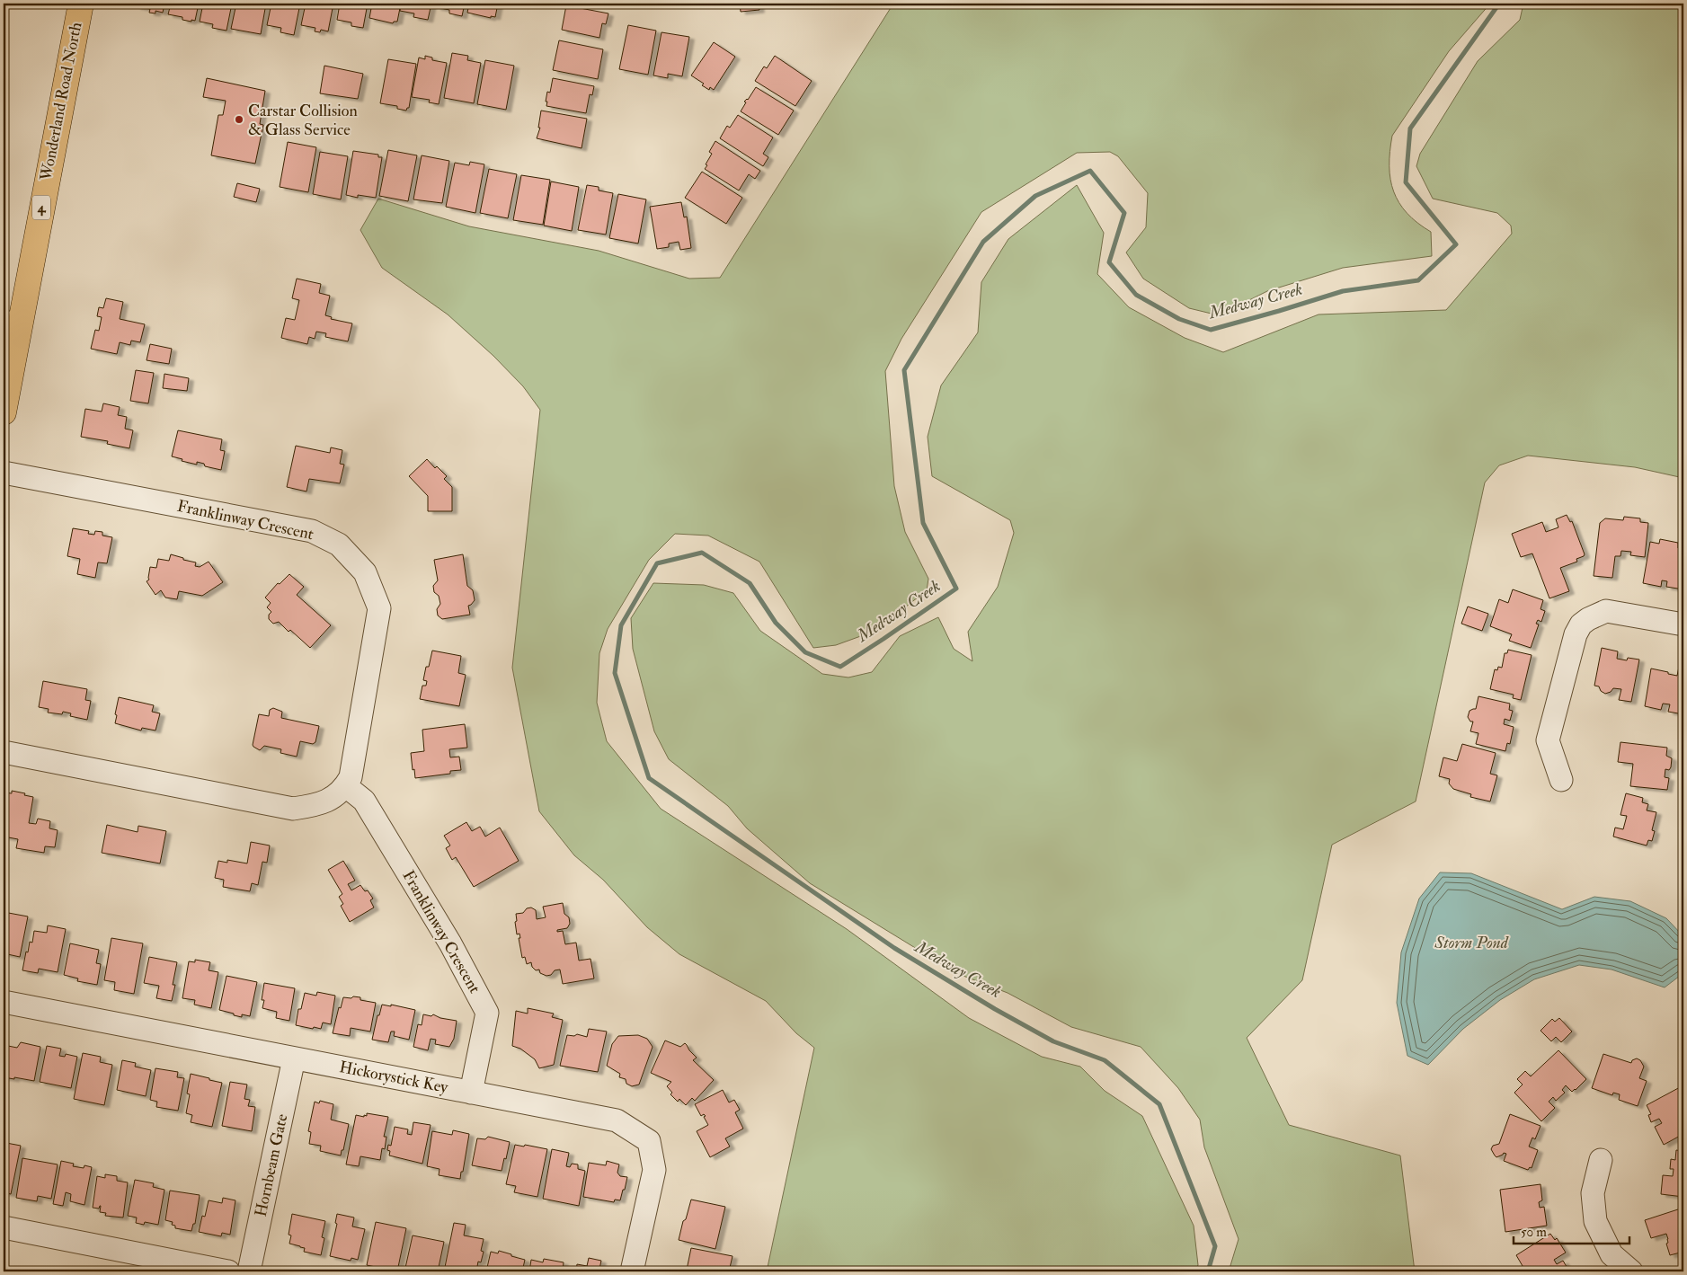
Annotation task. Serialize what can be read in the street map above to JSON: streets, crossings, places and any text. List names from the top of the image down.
{
  "streets": {
    "main road": ["Wonderland Road North", "4"],
    "street": ["Franklinway Crescent", "Hickorystick Key", "Hornbeam Gate"]
  },
  "crossings": [
    ["Franklinway Crescent", "Hickorystick Key"],
    ["Hickorystick Key", "Hornbeam Gate"]
  ],
  "water": ["Medway Creek", "Storm Pond"],
  "places": ["Carstar Collision & Glass Service"],
  "scale_bar": "50 m"
}
